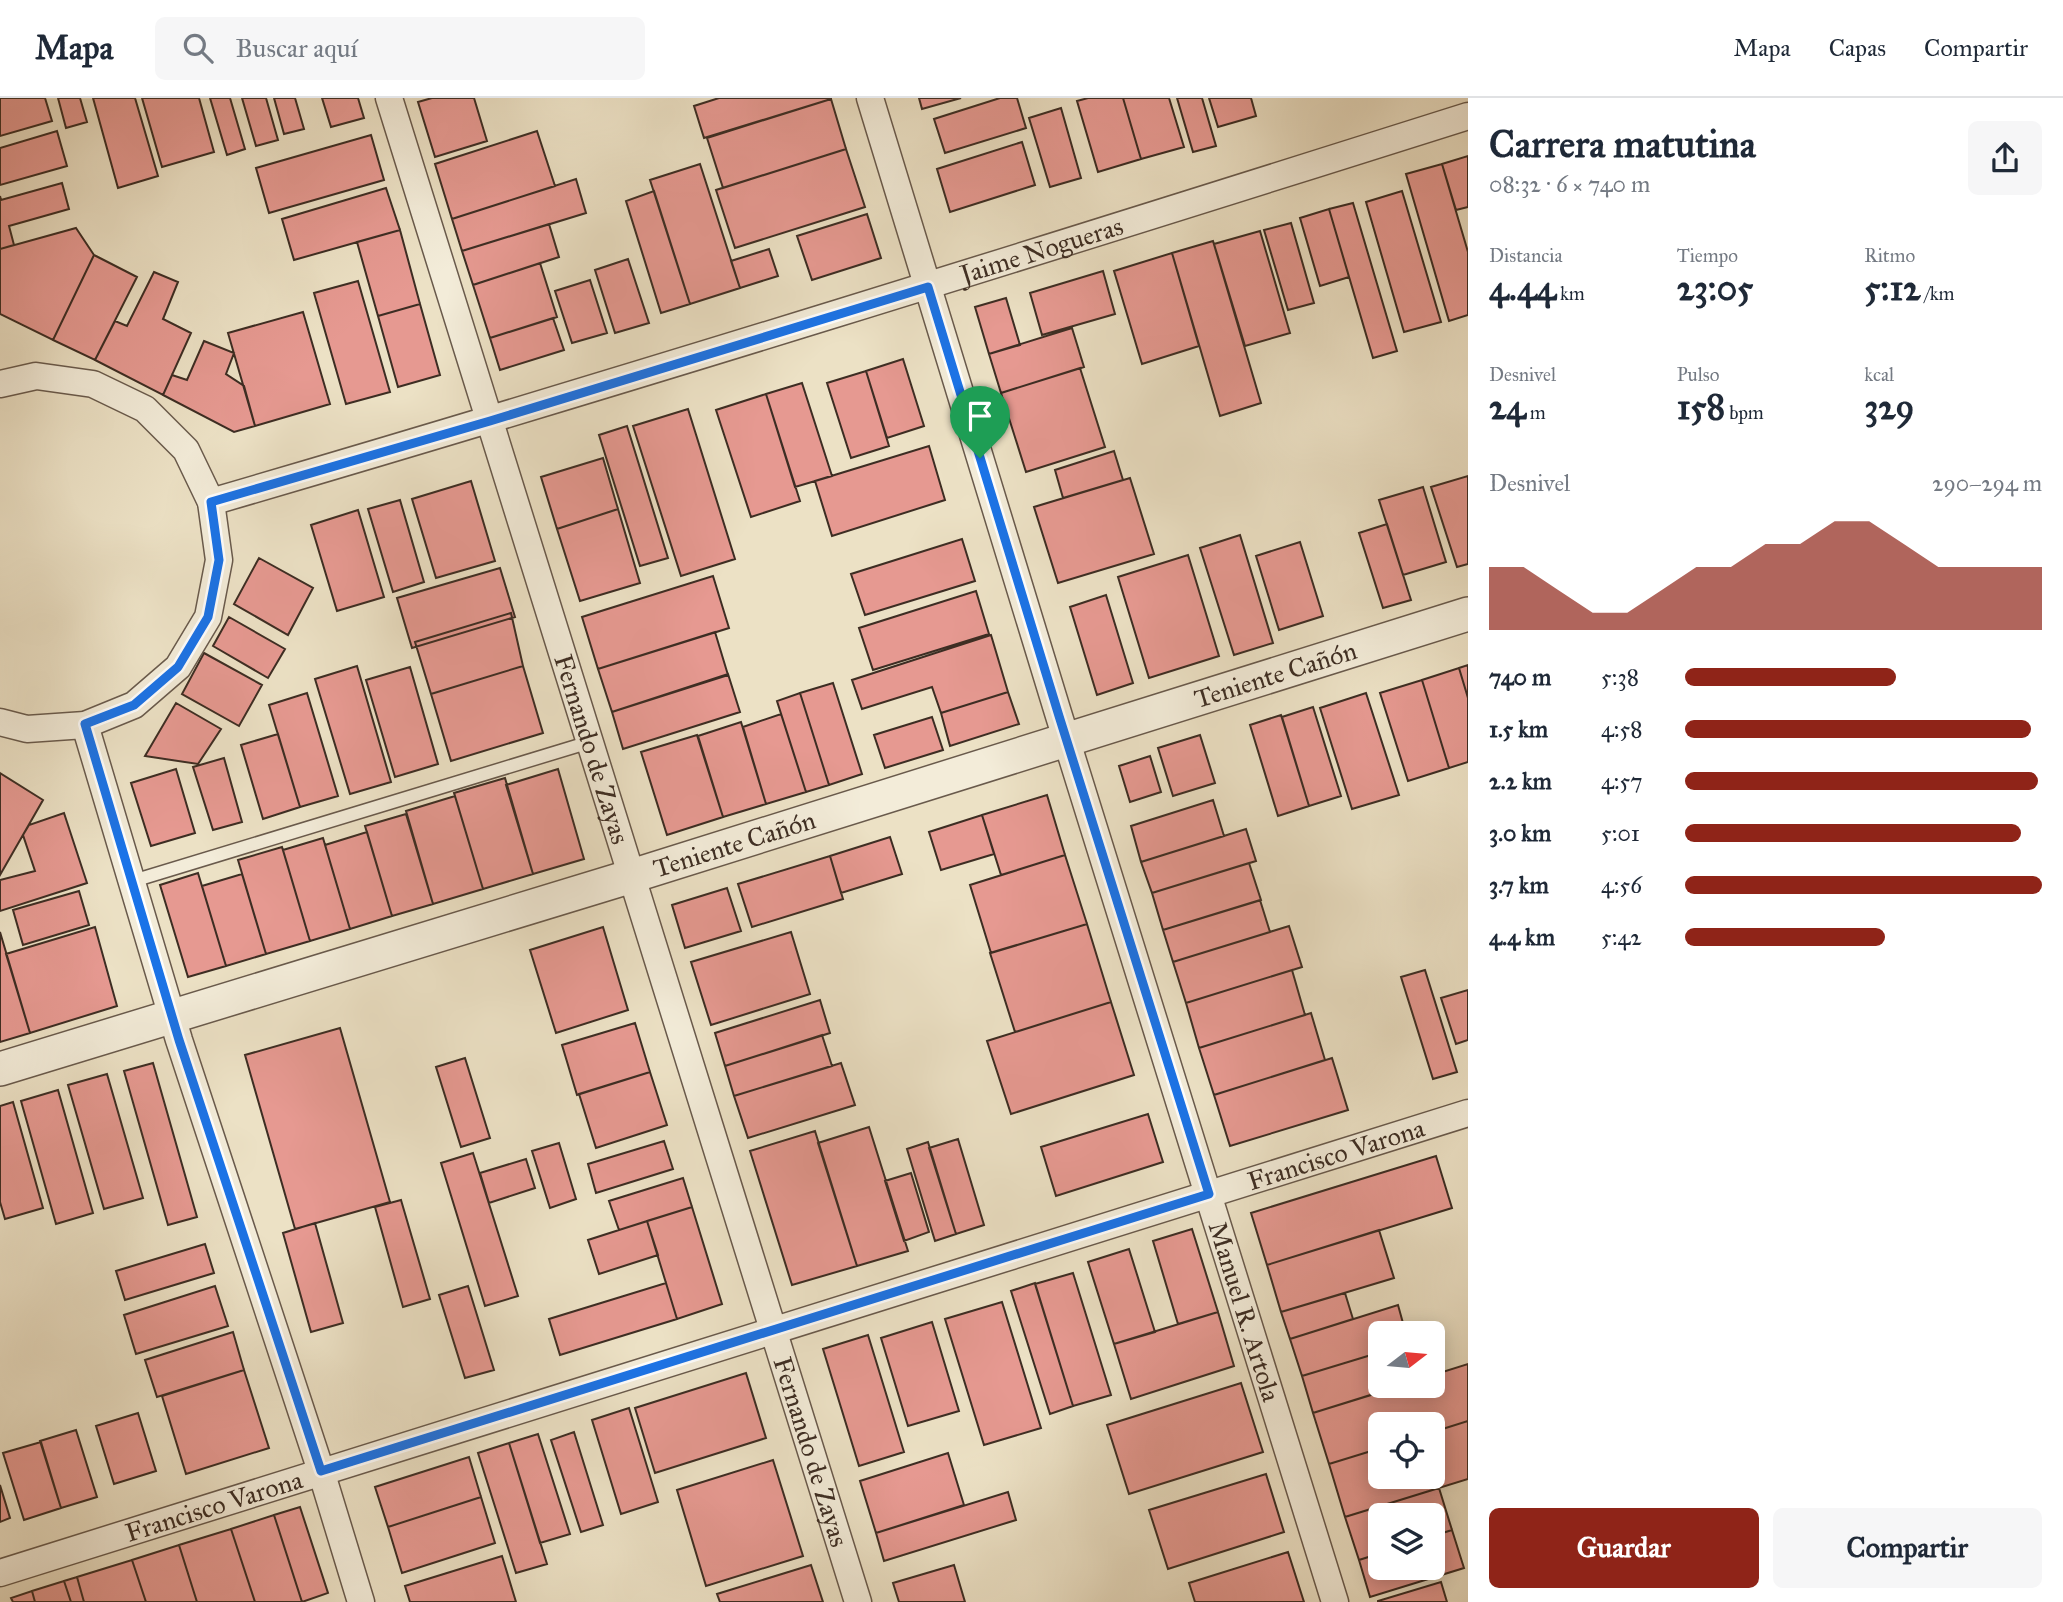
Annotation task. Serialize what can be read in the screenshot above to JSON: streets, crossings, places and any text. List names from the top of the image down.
{
  "streets": {
    "street": [
      "Jaime Nogueras",
      "Teniente Cañón",
      "Fernando de Zayas",
      "Francisco Varona",
      "Manuel R. Artola"
    ]
  },
  "crossings": [
    ["Jaime Nogueras", "Fernando de Zayas"],
    ["Jaime Nogueras", "Manuel R. Artola"],
    ["Teniente Cañón", "Fernando de Zayas"],
    ["Teniente Cañón", "Manuel R. Artola"],
    ["Fernando de Zayas", "Francisco Varona"],
    ["Francisco Varona", "Manuel R. Artola"]
  ],
  "north": "right",
  "page": {
    "header": "Mapa",
    "search": "Buscar aquí",
    "nav": ["Mapa", "Capas", "Compartir"],
    "heading": ["Carrera matutina", "08:32 · 6 × 740 m"],
    "stats": [
      ["Distancia", "4.44 km"],
      ["Tiempo", "23:05"],
      ["Ritmo", "5:12 /km"],
      ["Desnivel", "24 m"],
      ["Pulso", "158 bpm"],
      ["kcal", "329"]
    ],
    "chart": ["Desnivel", "290–294 m"],
    "list": [
      {
        "name": "740 m",
        "note": "5:38"
      },
      {
        "name": "1.5 km",
        "note": "4:58"
      },
      {
        "name": "2.2 km",
        "note": "4:57"
      },
      {
        "name": "3.0 km",
        "note": "5:01"
      },
      {
        "name": "3.7 km",
        "note": "4:56"
      },
      {
        "name": "4.4 km",
        "note": "5:42"
      }
    ],
    "buttons": ["Guardar", "Compartir"]
  }
}
